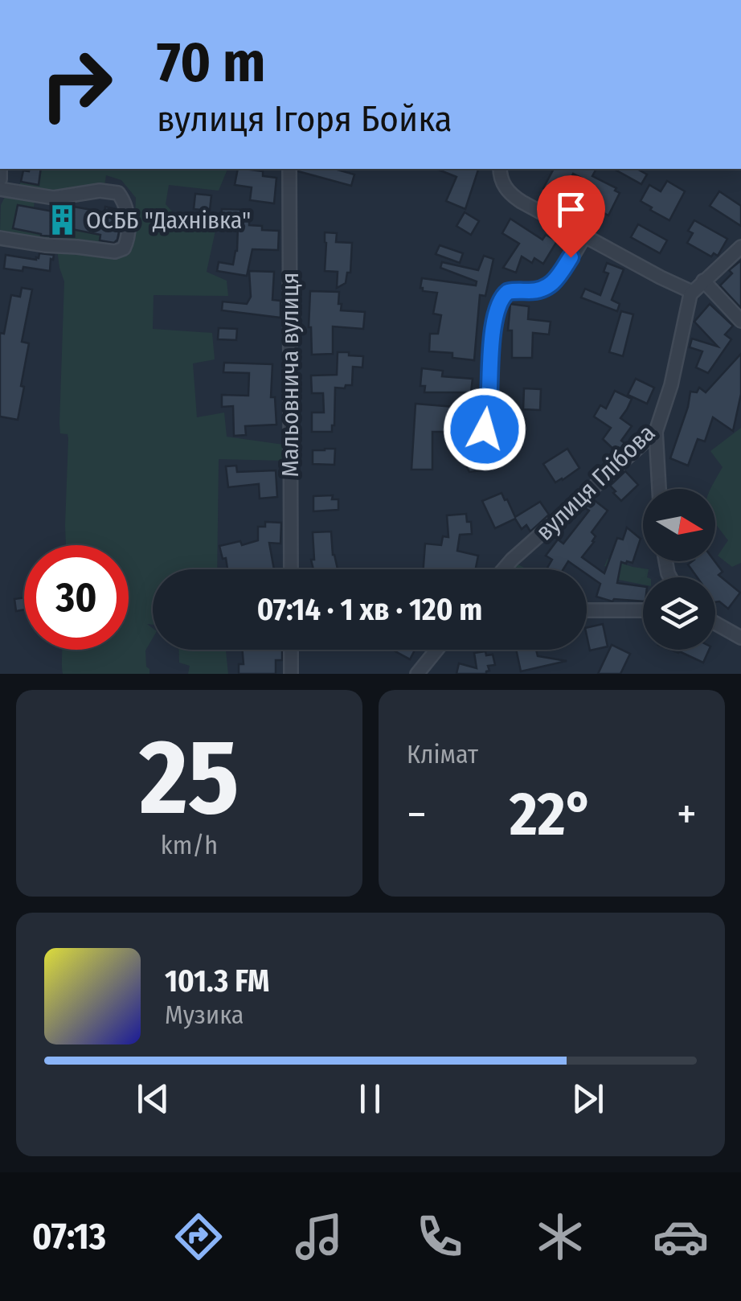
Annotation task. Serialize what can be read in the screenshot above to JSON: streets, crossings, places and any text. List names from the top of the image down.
{
  "streets": {
    "street": ["Мальовнича вулиця", "вулиця Глібова"]
  },
  "places": {
    "building": ["ОСББ \"Дахнівка\""]
  },
  "north": "right",
  "page": {
    "turn": ["70 m", "вулиця Ігоря Бойка"],
    "limit": "30",
    "trip": "07:14 · 1 хв · 120 m",
    "tile": [
      ["25", "km/h"],
      "Клімат"
    ],
    "heat": ["−", "22°", "+"],
    "song": ["101.3 FM", "Музика"],
    "tabs": "07:13"
  }
}
